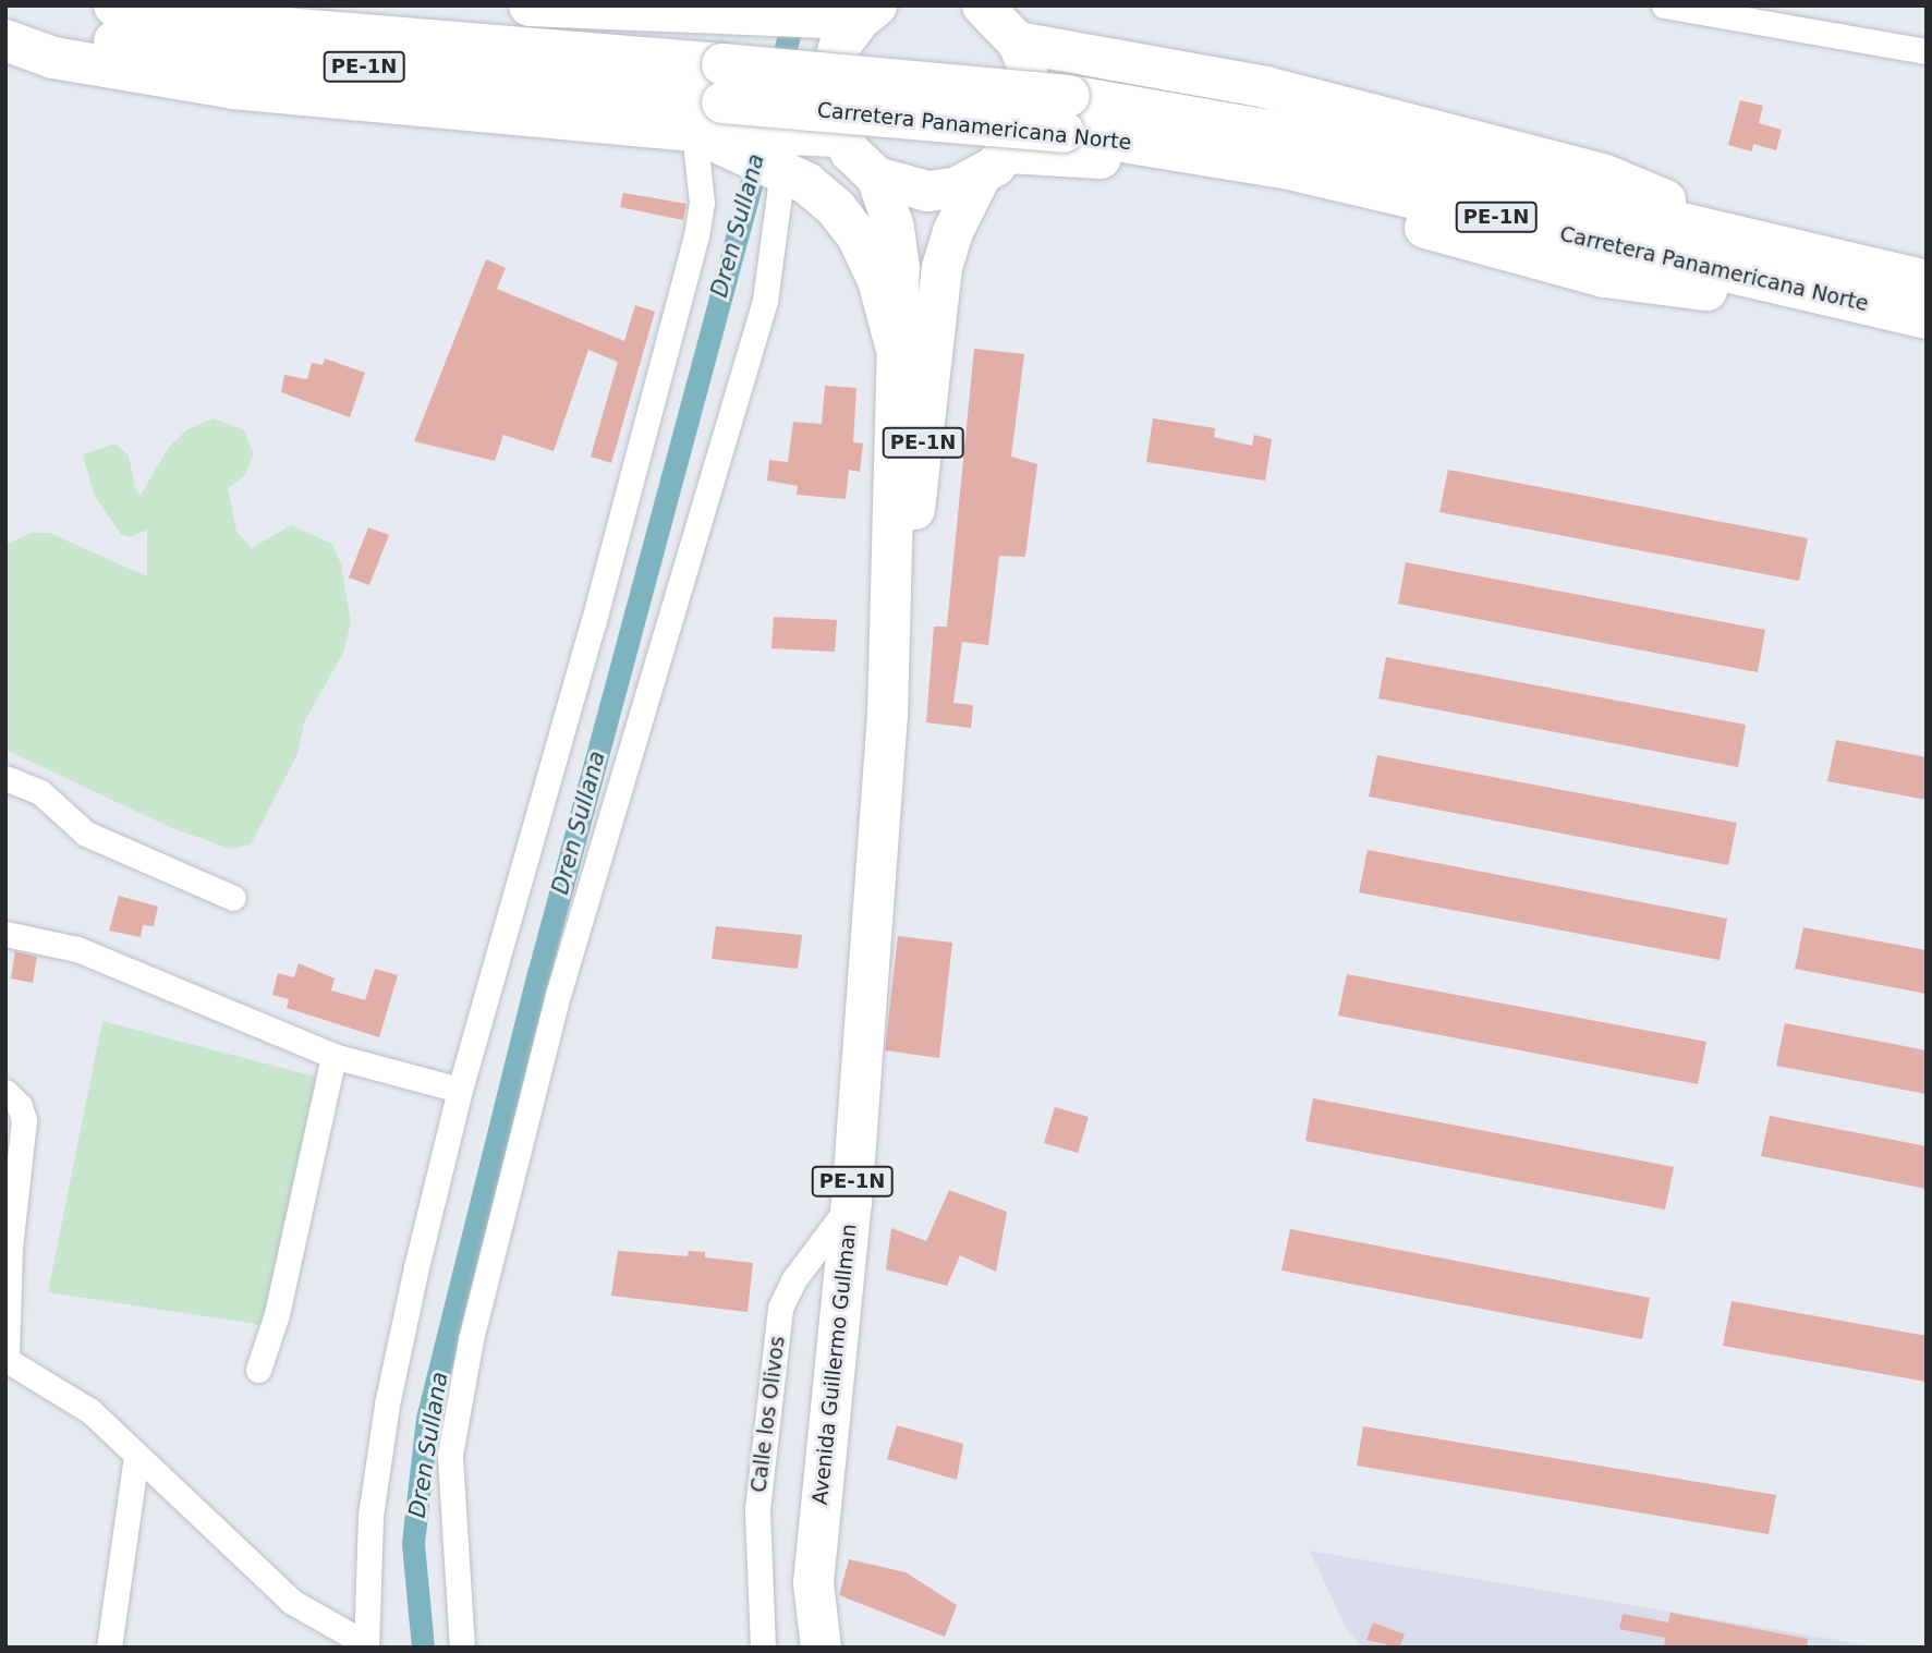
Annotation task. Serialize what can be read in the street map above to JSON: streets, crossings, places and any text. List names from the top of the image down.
{
  "streets": {
    "highway": ["PE-1N", "Carretera Panamericana Norte"],
    "main road": ["Avenida Guillermo Gullman"],
    "street": ["Calle los Olivos"]
  },
  "crossings": [
    ["PE-1N", "Avenida Guillermo Gullman"],
    ["Avenida Guillermo Gullman", "Calle los Olivos"]
  ],
  "water": ["Dren Sullana"]
}
